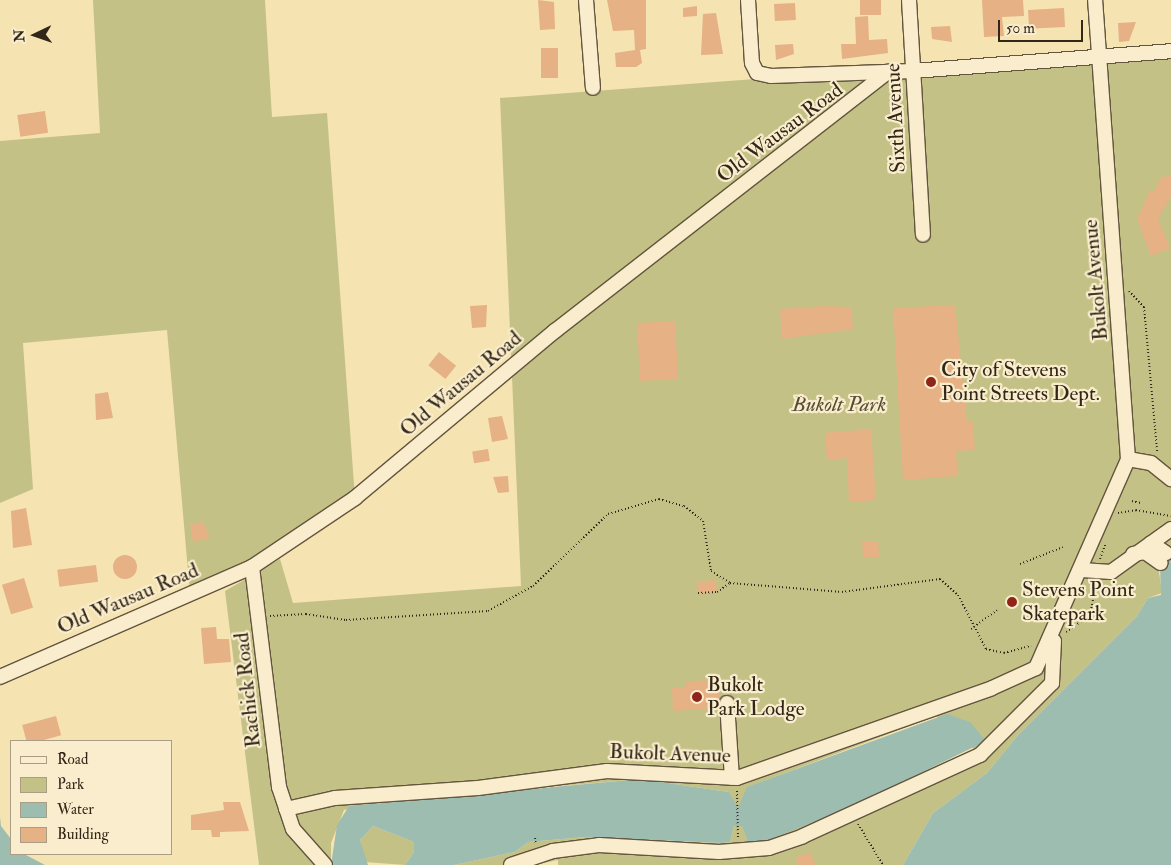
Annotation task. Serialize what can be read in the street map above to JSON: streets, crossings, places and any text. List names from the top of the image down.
{
  "streets": {
    "street": [
      "Sixth Avenue",
      "Old Wausau Road",
      "Bukolt Avenue",
      "Rachick Road"
    ]
  },
  "crossings": [
    ["Old Wausau Road", "Rachick Road"],
    ["Bukolt Avenue", "Rachick Road"]
  ],
  "parks": ["Bukolt Park"],
  "places": ["City of Stevens Point Streets Dept.", "Stevens Point Skatepark", "Bukolt Park Lodge"],
  "legend": [
    "Road",
    "Park",
    "Water",
    "Building"
  ],
  "scale_bar": "50 m",
  "north": "left"
}
